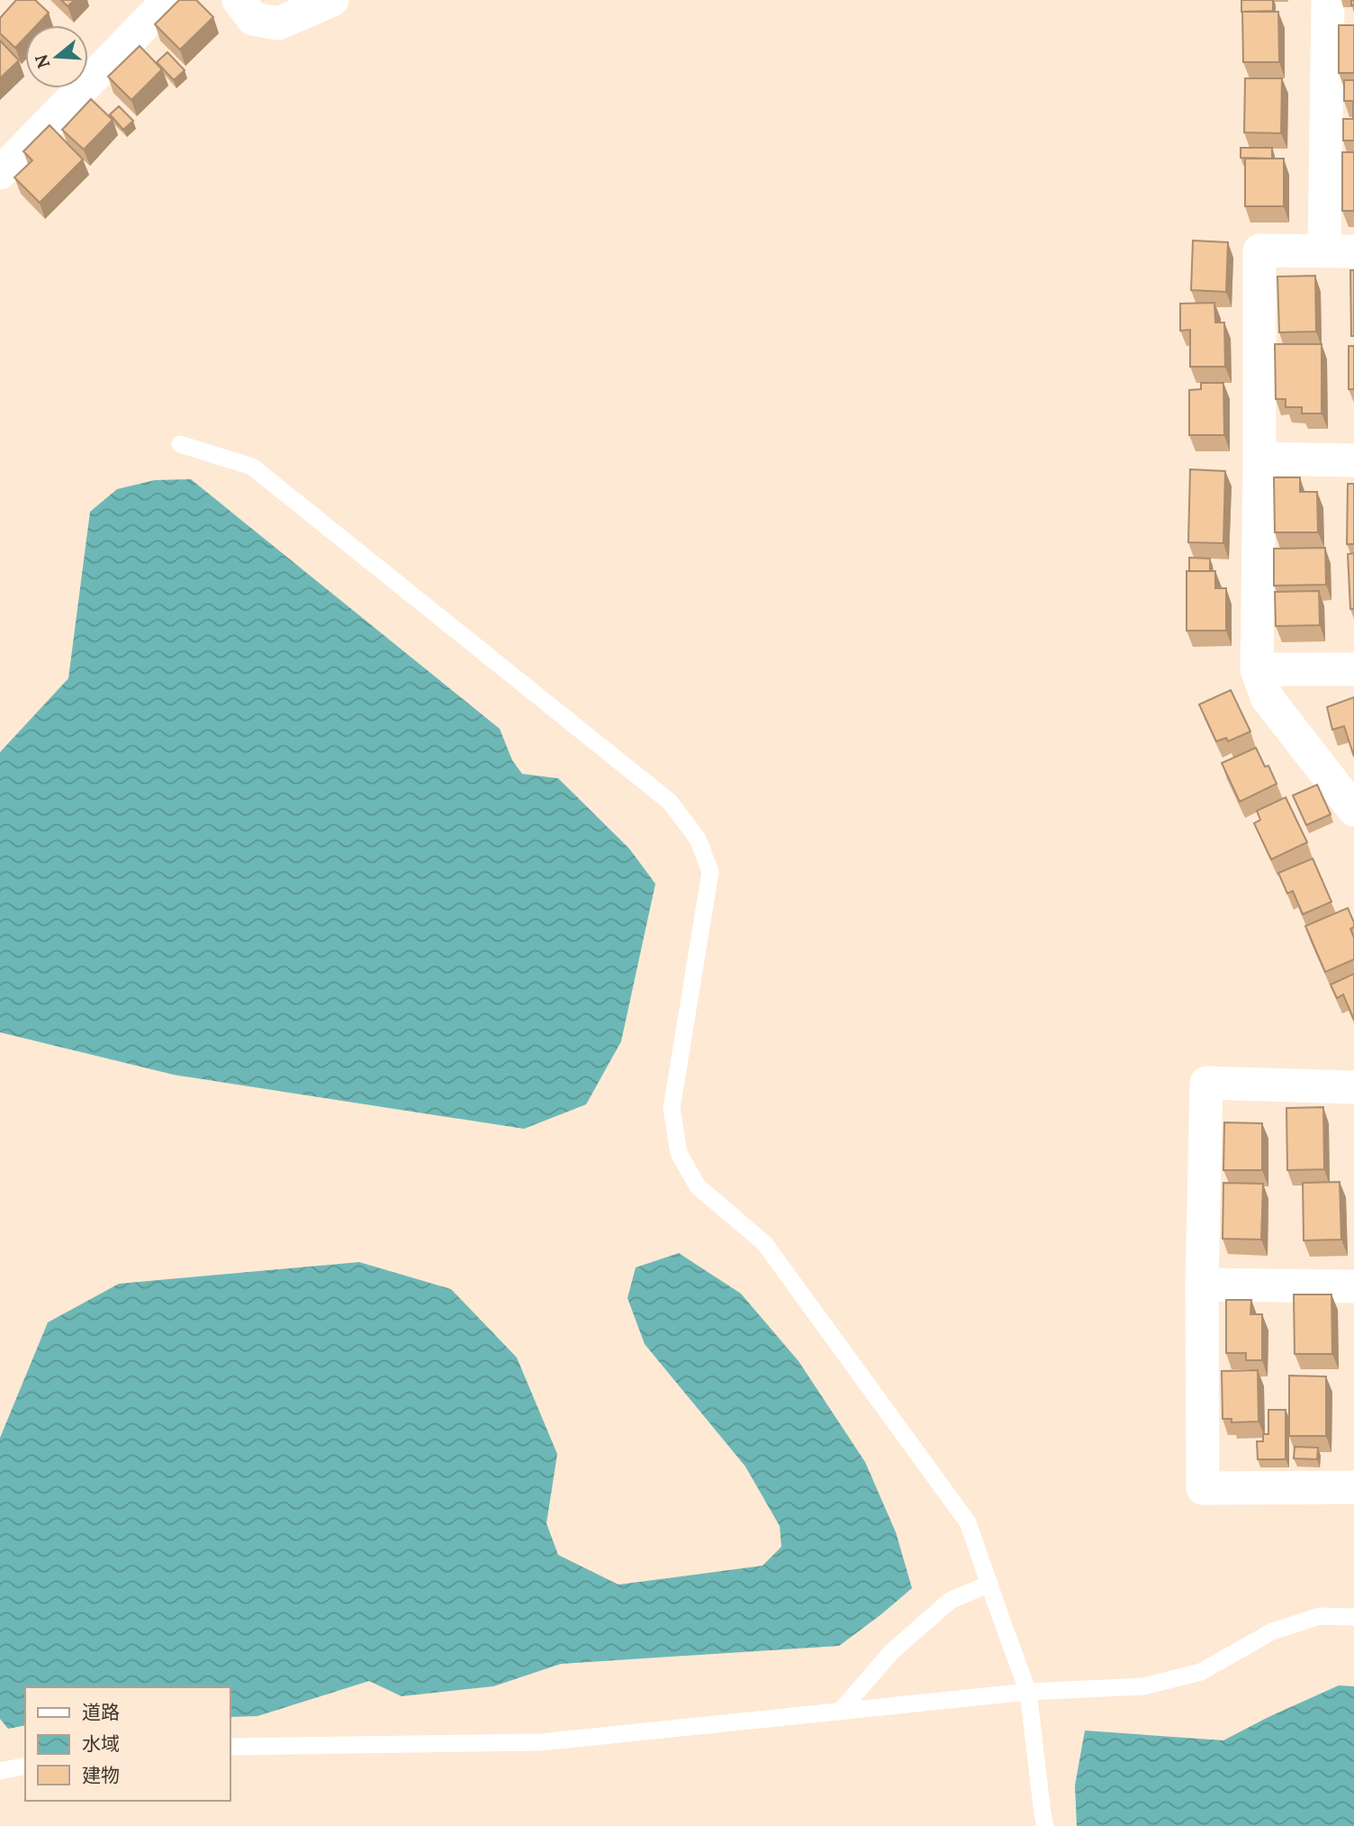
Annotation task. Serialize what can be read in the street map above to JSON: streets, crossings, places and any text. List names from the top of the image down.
{
  "legend": ["道路", "水域", "建物"],
  "north": "left"
}
